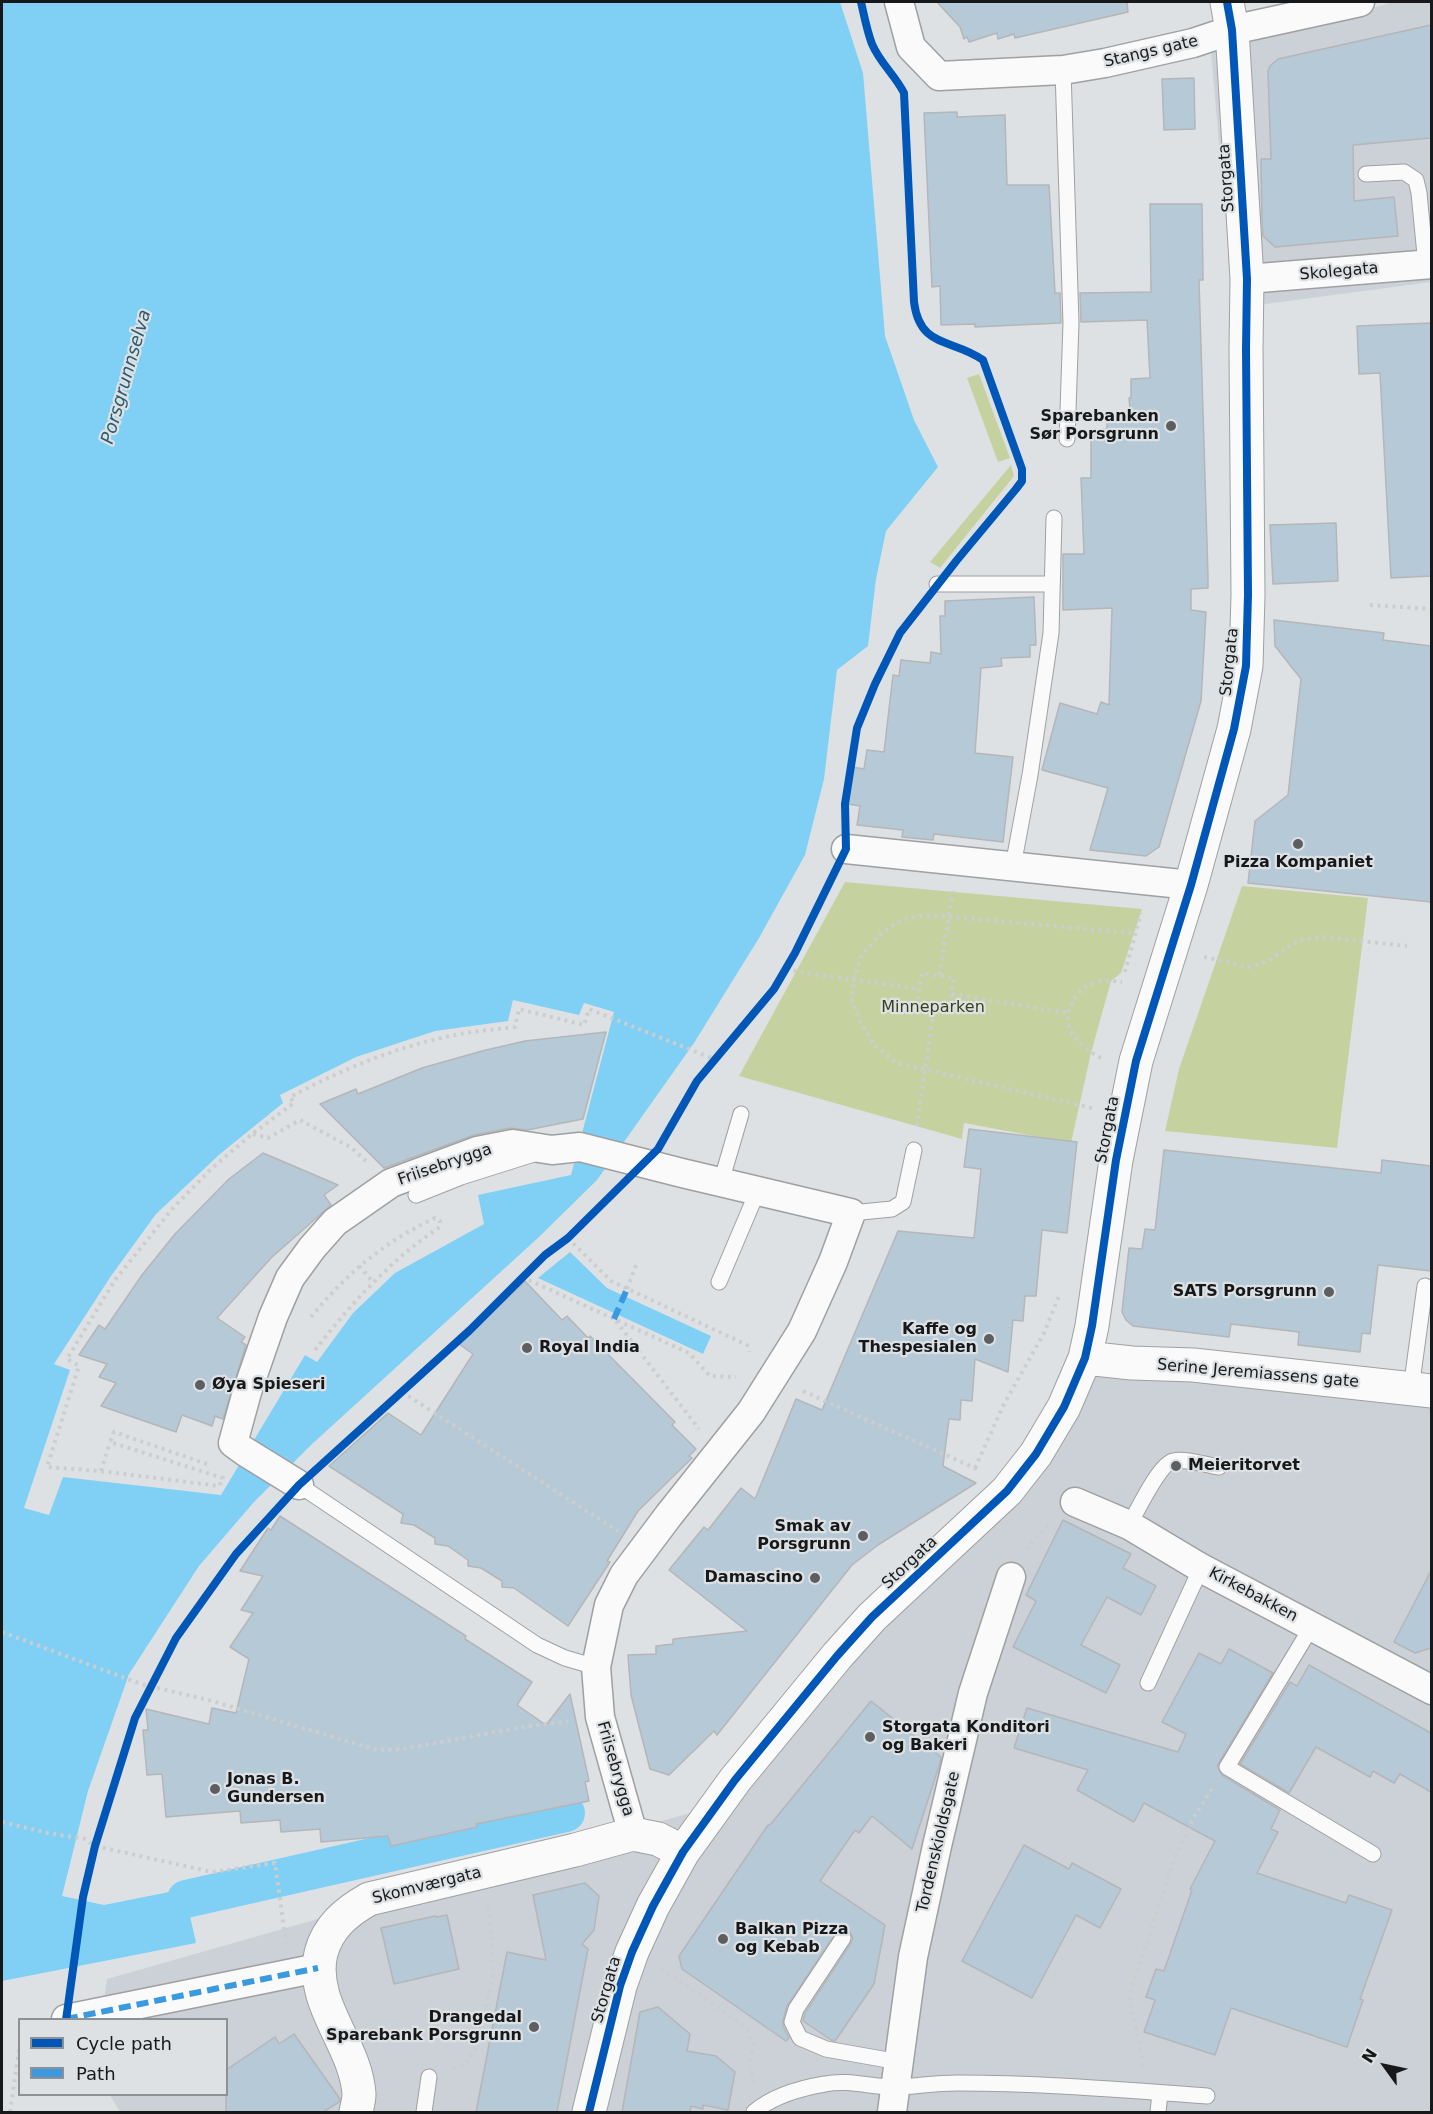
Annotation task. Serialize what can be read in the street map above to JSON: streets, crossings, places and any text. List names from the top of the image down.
{
  "streets": {
    "street": [
      "Stangs gate",
      "Storgata",
      "Skolegata",
      "Friisebrygga",
      "Serine Jeremiassens gate",
      "Kirkebakken",
      "Tordenskioldsgate",
      "Skomværgata"
    ]
  },
  "crossings": [
    ["Stangs gate", "Storgata"],
    ["Storgata", "Skolegata"],
    ["Storgata", "Serine Jeremiassens gate"],
    ["Storgata", "Skomværgata"],
    ["Friisebrygga", "Skomværgata"]
  ],
  "water": ["Porsgrunnselva"],
  "parks": ["Minneparken"],
  "places": [
    "Sparebanken Sør Porsgrunn",
    "Pizza Kompaniet",
    "SATS Porsgrunn",
    "Kaffe og Thespesialen",
    "Royal India",
    "Øya Spieseri",
    "Meieritorvet",
    "Smak av Porsgrunn",
    "Damascino",
    "Storgata Konditori og Bakeri",
    "Jonas B. Gundersen",
    "Balkan Pizza og Kebab",
    "Drangedal Sparebank Porsgrunn"
  ],
  "legend": ["Cycle path", "Path"],
  "north": "top left"
}
